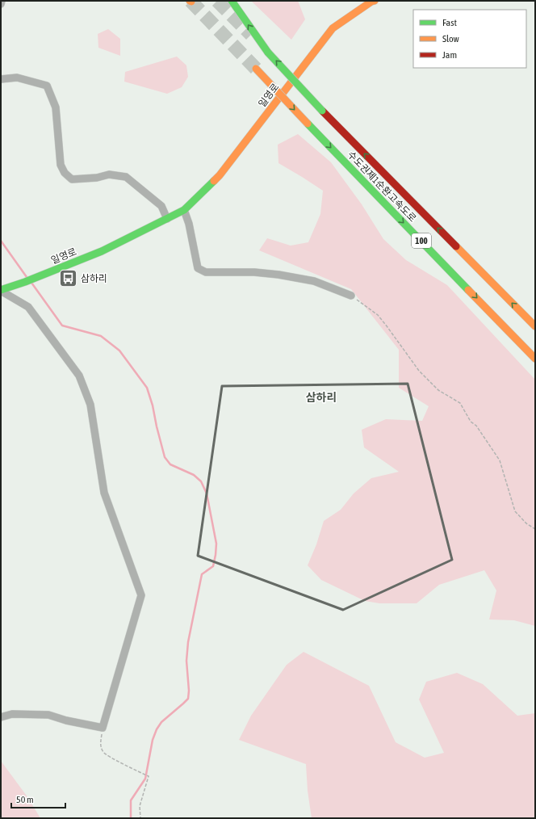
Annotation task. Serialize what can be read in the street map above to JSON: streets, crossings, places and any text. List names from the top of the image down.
{
  "streets": {
    "main road": ["일영로", "수도권제1순환고속도로", "100"]
  },
  "districts": ["삼하리"],
  "places": {
    "bus stop": ["삼하리"]
  },
  "legend": ["Fast", "Slow", "Jam"],
  "scale_bar": "50 m"
}
